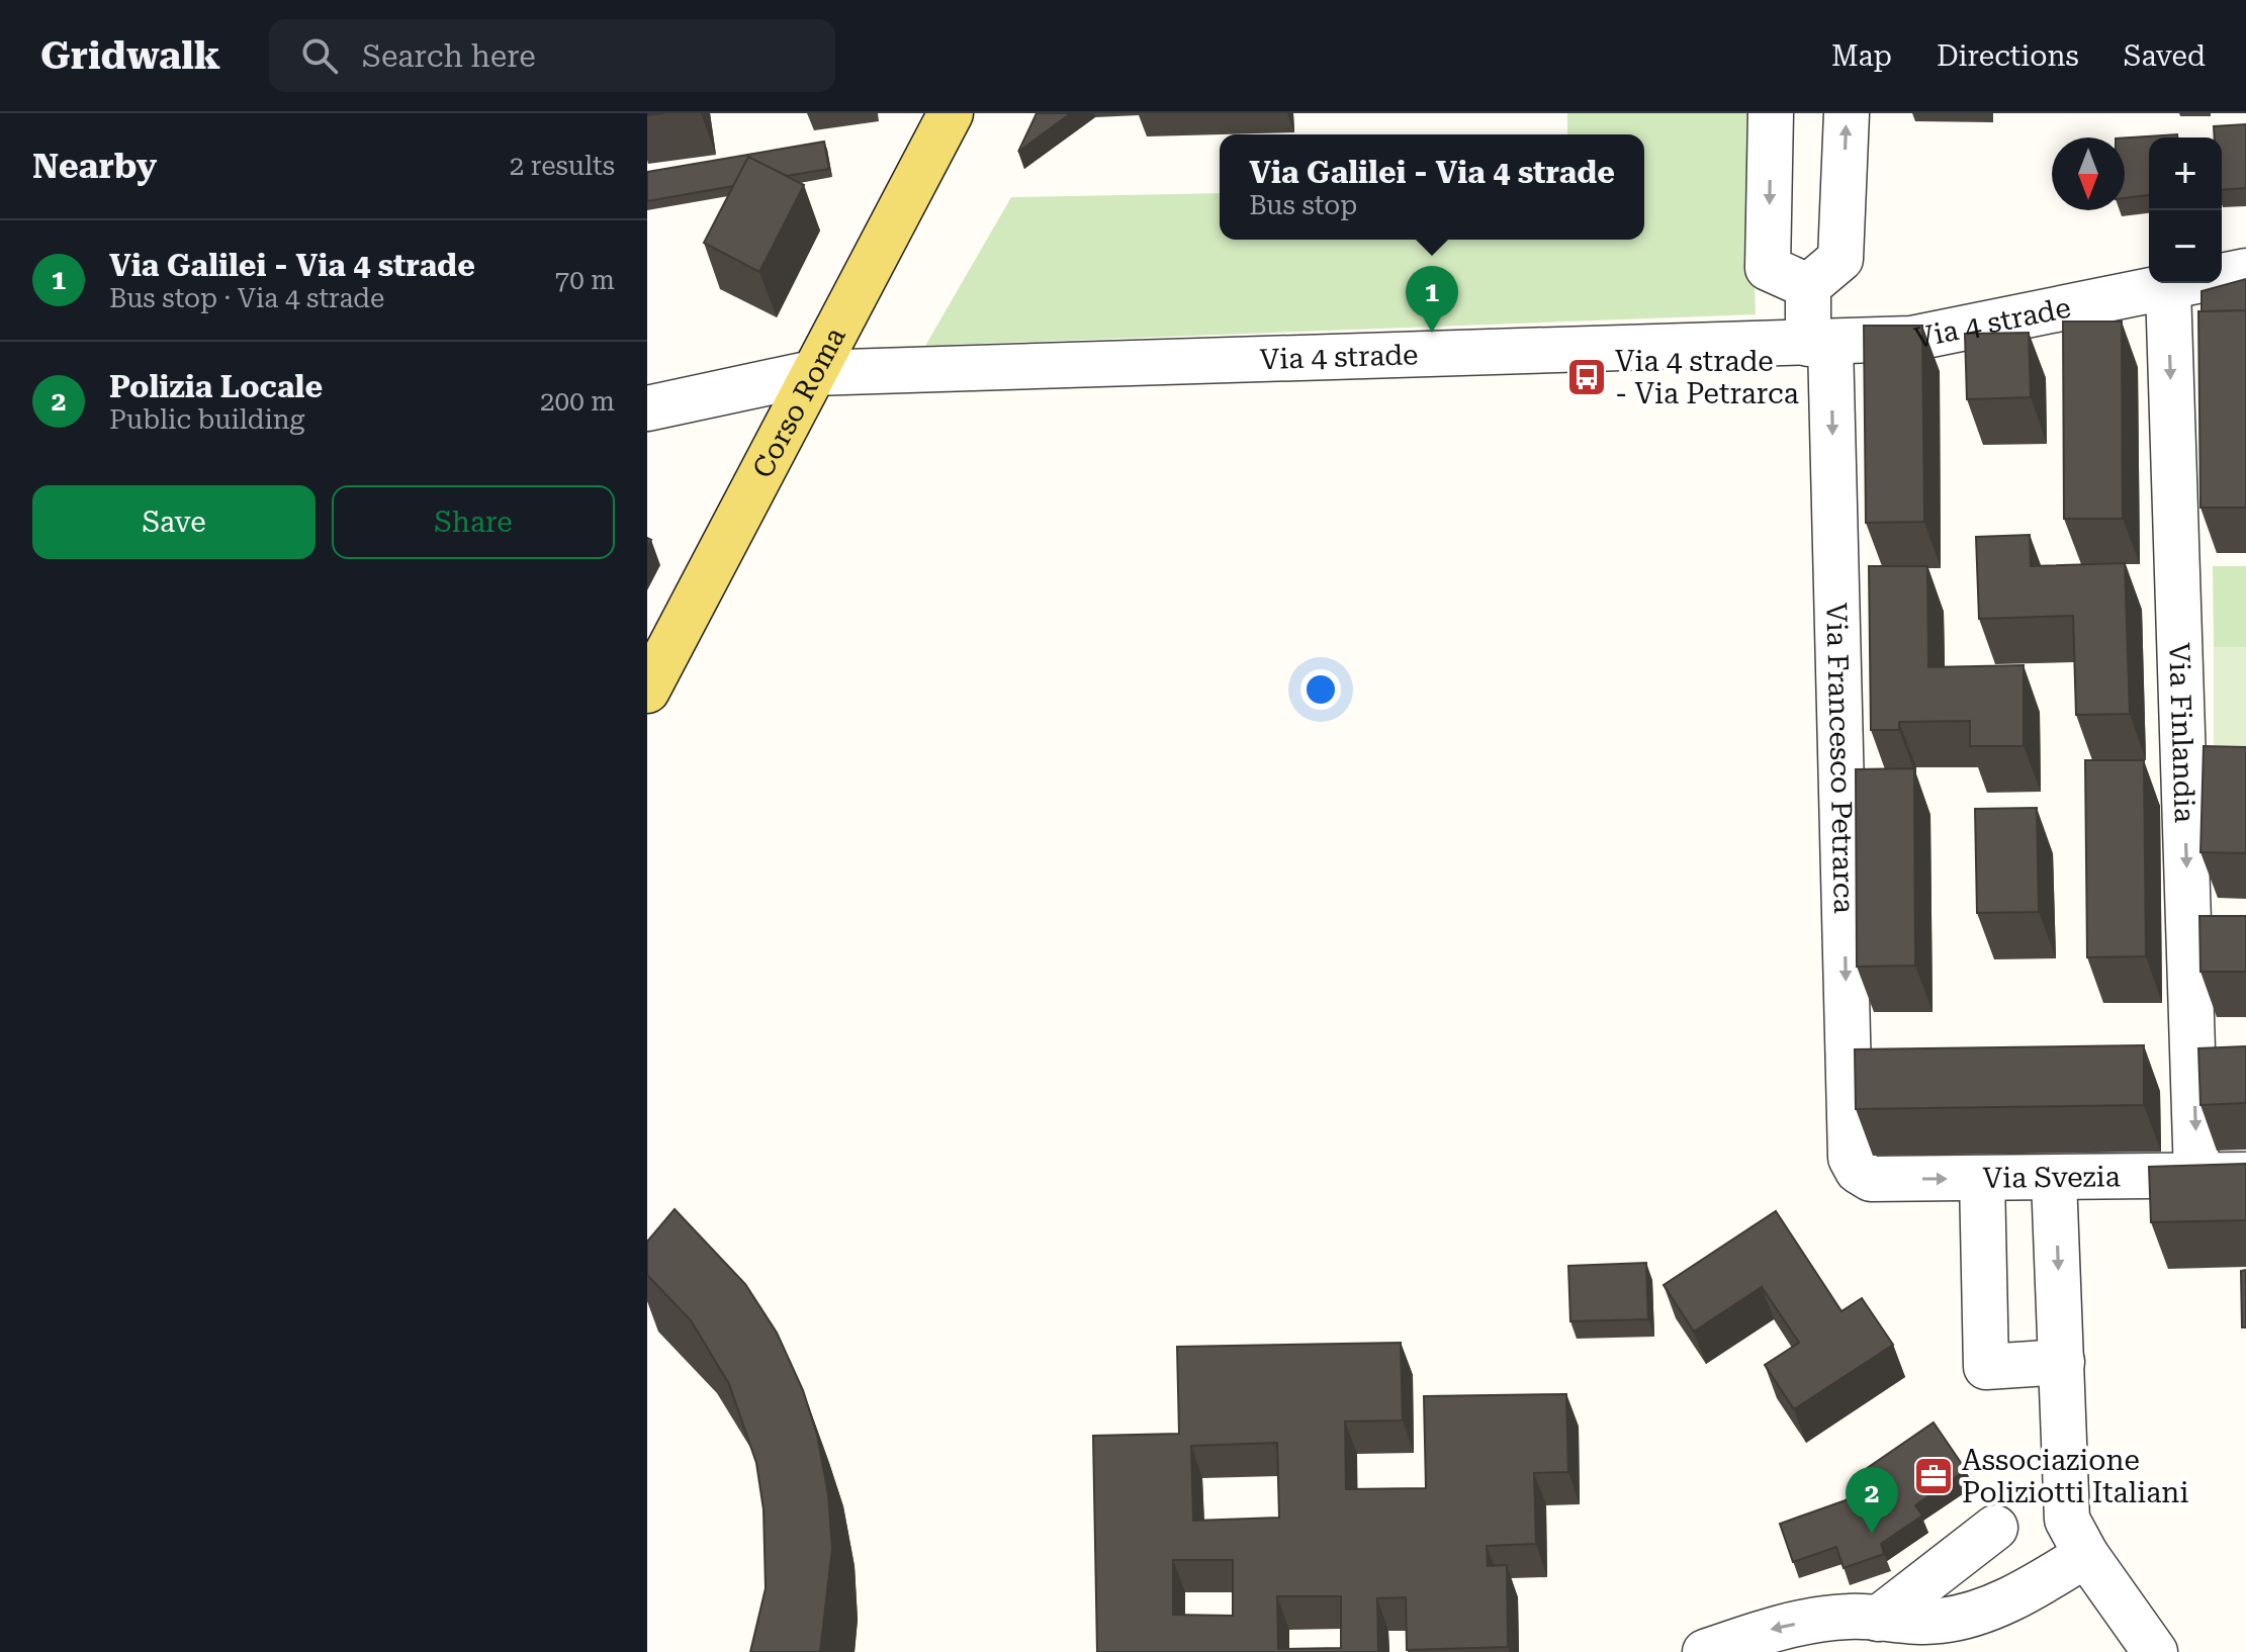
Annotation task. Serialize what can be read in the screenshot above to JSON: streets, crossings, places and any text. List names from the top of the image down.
{
  "streets": {
    "main road": ["Corso Roma"],
    "street": [
      "Via 4 strade",
      "Via Finlandia",
      "Via Francesco Petrarca",
      "Via Svezia"
    ]
  },
  "crossings": [
    ["Via 4 strade", "Corso Roma"],
    ["Via 4 strade", "Via Finlandia"],
    ["Via 4 strade", "Via Francesco Petrarca"],
    ["Via Finlandia", "Via Svezia"],
    ["Via Francesco Petrarca", "Via Svezia"]
  ],
  "one_way": ["Via Finlandia", "Via Francesco Petrarca"],
  "places": {
    "bus stop": ["Via 4 strade - Via Petrarca"],
    "office": ["Associazione Poliziotti Italiani"]
  },
  "north": "bottom",
  "page": {
    "header": "Gridwalk",
    "search": "Search here",
    "nav": ["Map", "Directions", "Saved"],
    "heading": ["Nearby", "2 results"],
    "popup": ["Via Galilei - Via 4 strade", "Bus stop"],
    "map_buttons": ["+", "−"],
    "list": [
      {
        "mark": "1",
        "name": "Via Galilei - Via 4 strade",
        "note": "Bus stop · Via 4 strade",
        "value": "70 m"
      },
      {
        "mark": "2",
        "name": "Polizia Locale",
        "note": "Public building",
        "value": "200 m"
      }
    ],
    "pins": ["1", "2"],
    "buttons": ["Save", "Share"]
  }
}
